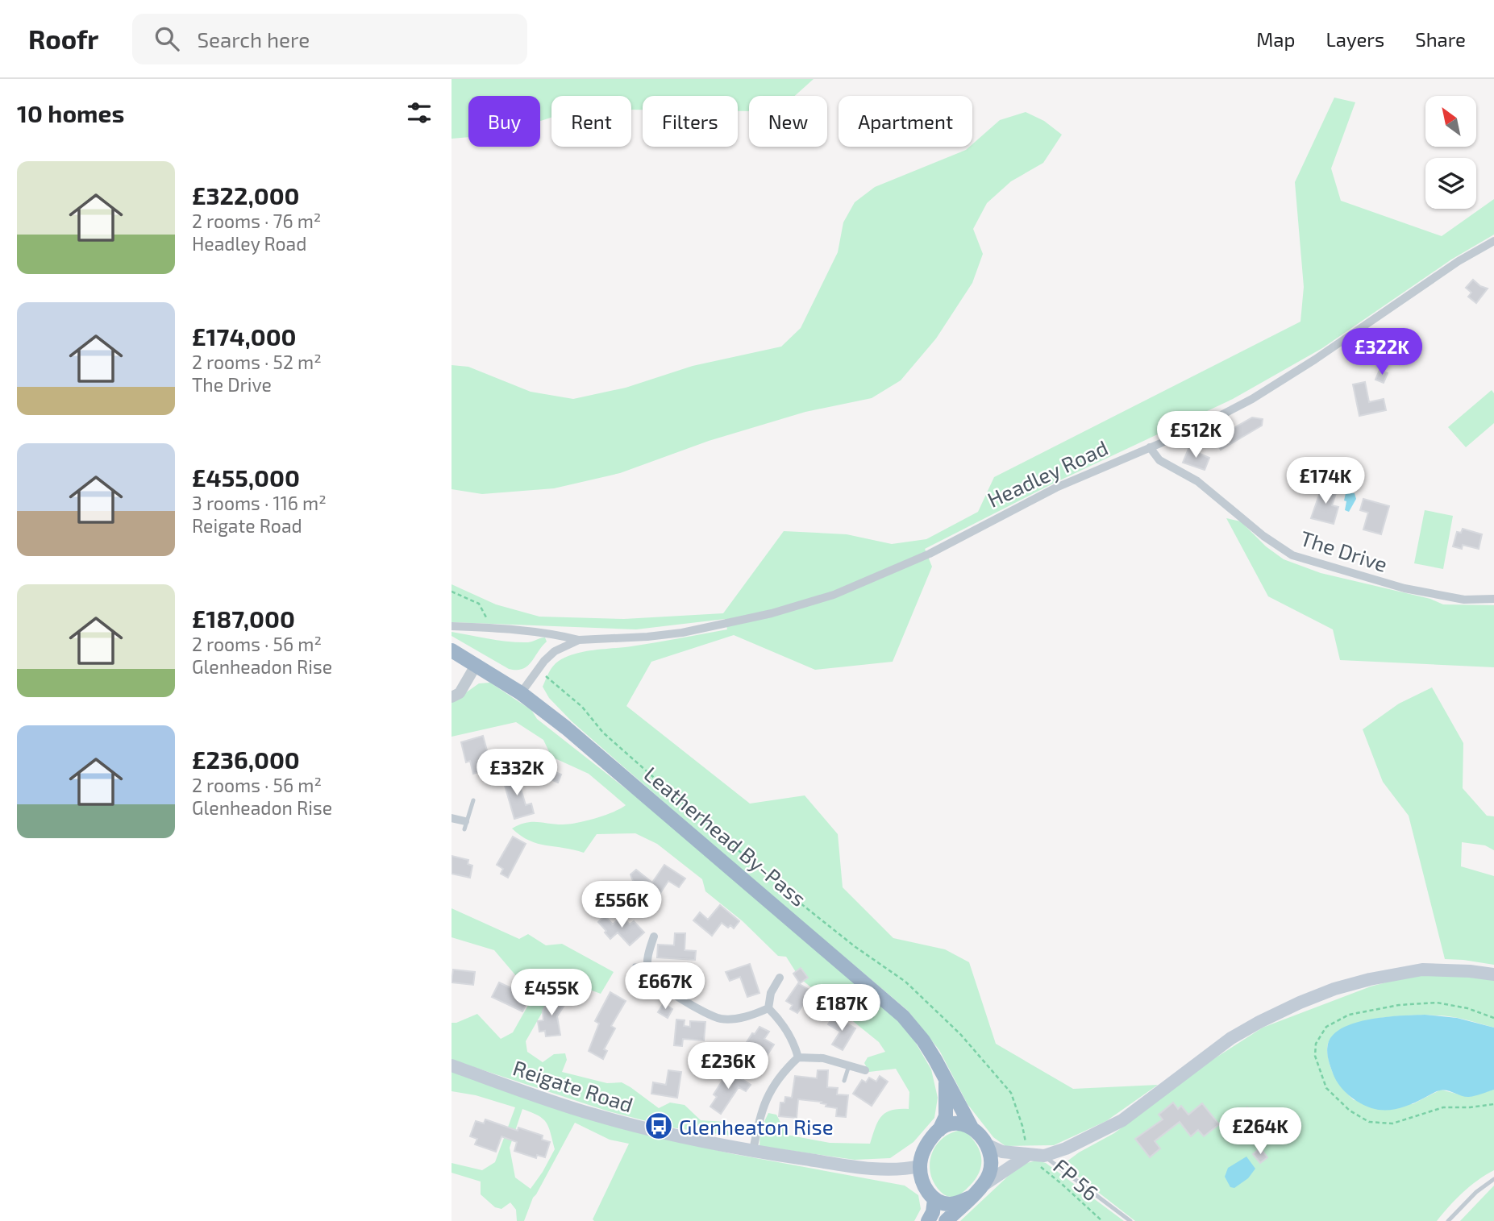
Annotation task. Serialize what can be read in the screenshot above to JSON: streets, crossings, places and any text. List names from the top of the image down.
{
  "streets": {
    "highway": ["Leatherhead By-Pass"],
    "main road": ["Reigate Road"],
    "street": ["Headley Road", "The Drive"],
    "path": ["FP 56"]
  },
  "crossings": [
    ["Headley Road", "The Drive"],
    ["Headley Road", "Leatherhead By-Pass"],
    ["Leatherhead By-Pass", "Reigate Road"]
  ],
  "places": {
    "bus stop": ["Glenheaton Rise"]
  },
  "north": "top left",
  "page": {
    "header": "Roofr",
    "search": "Search here",
    "nav": ["Map", "Layers", "Share"],
    "heading": "10 homes",
    "chip": [
      "Buy",
      "Rent",
      "Filters",
      "New",
      "Apartment"
    ],
    "list": [
      {
        "name": "£322,000",
        "note": "2 rooms · 76 m² · Headley Road"
      },
      {
        "name": "£174,000",
        "note": "2 rooms · 52 m² · The Drive"
      },
      {
        "name": "£455,000",
        "note": "3 rooms · 116 m² · Reigate Road"
      },
      {
        "name": "£187,000",
        "note": "2 rooms · 56 m² · Glenheadon Rise"
      },
      {
        "name": "£236,000",
        "note": "2 rooms · 56 m² · Glenheadon Rise"
      }
    ],
    "price": [
      "£322K",
      "£512K",
      "£174K",
      "£332K",
      "£556K",
      "£667K",
      "£455K",
      "£187K",
      "£236K",
      "£264K"
    ]
  }
}
